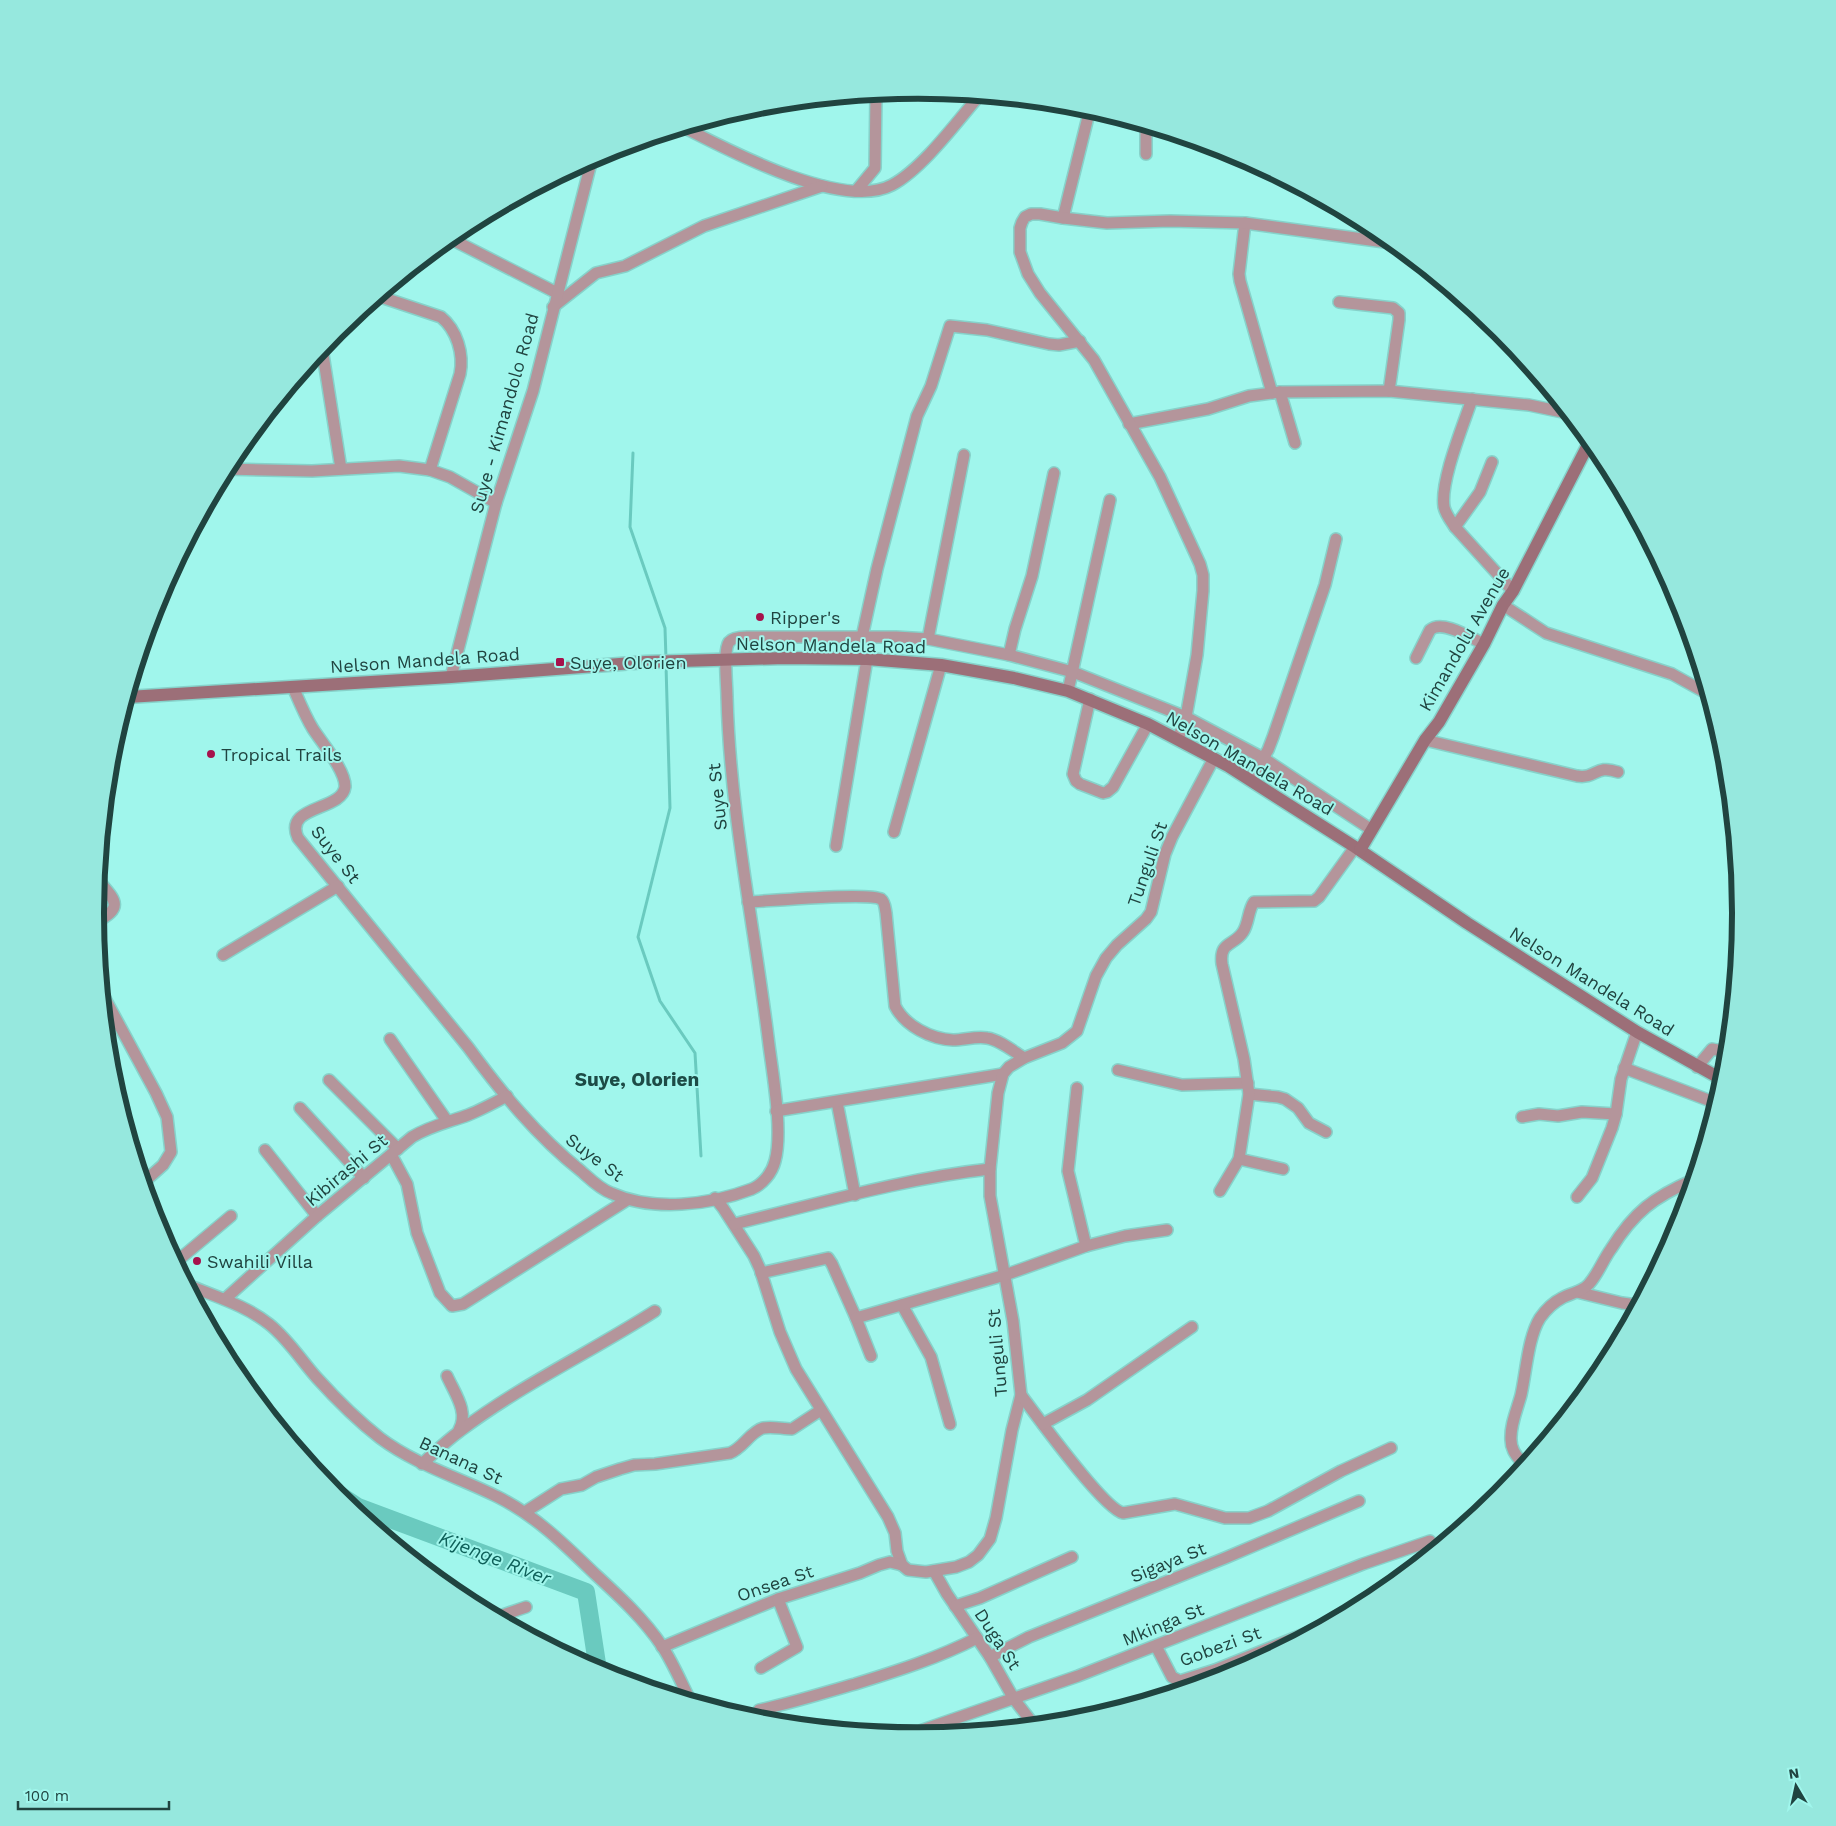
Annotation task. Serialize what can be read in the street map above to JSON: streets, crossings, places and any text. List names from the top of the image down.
{
  "streets": {
    "main road": ["Kimandolu Avenue", "Nelson Mandela Road"],
    "street": [
      "Suye - Kimandolo Road",
      "Suye St",
      "Tunguli St",
      "Kibirashi St",
      "Banana St",
      "Sigaya St",
      "Onsea St",
      "Mkinga St",
      "Duga St",
      "Gobezi St"
    ]
  },
  "crossings": [
    ["Suye - Kimandolo Road", "Nelson Mandela Road"],
    ["Kimandolu Avenue", "Nelson Mandela Road"],
    ["Nelson Mandela Road", "Suye St"],
    ["Nelson Mandela Road", "Tunguli St"],
    ["Suye St", "Kibirashi St"],
    ["Tunguli St", "Onsea St"],
    ["Tunguli St", "Duga St"],
    ["Kibirashi St", "Banana St"],
    ["Banana St", "Onsea St"],
    ["Sigaya St", "Duga St"],
    ["Mkinga St", "Duga St"],
    ["Mkinga St", "Gobezi St"]
  ],
  "districts": ["Suye, Olorien"],
  "water": ["Kijenge River"],
  "places": {
    "other": ["Ripper's", "Tropical Trails", "Swahili Villa"],
    "transit": ["Suye, Olorien"]
  },
  "scale_bar": "100 m",
  "north": "top"
}
